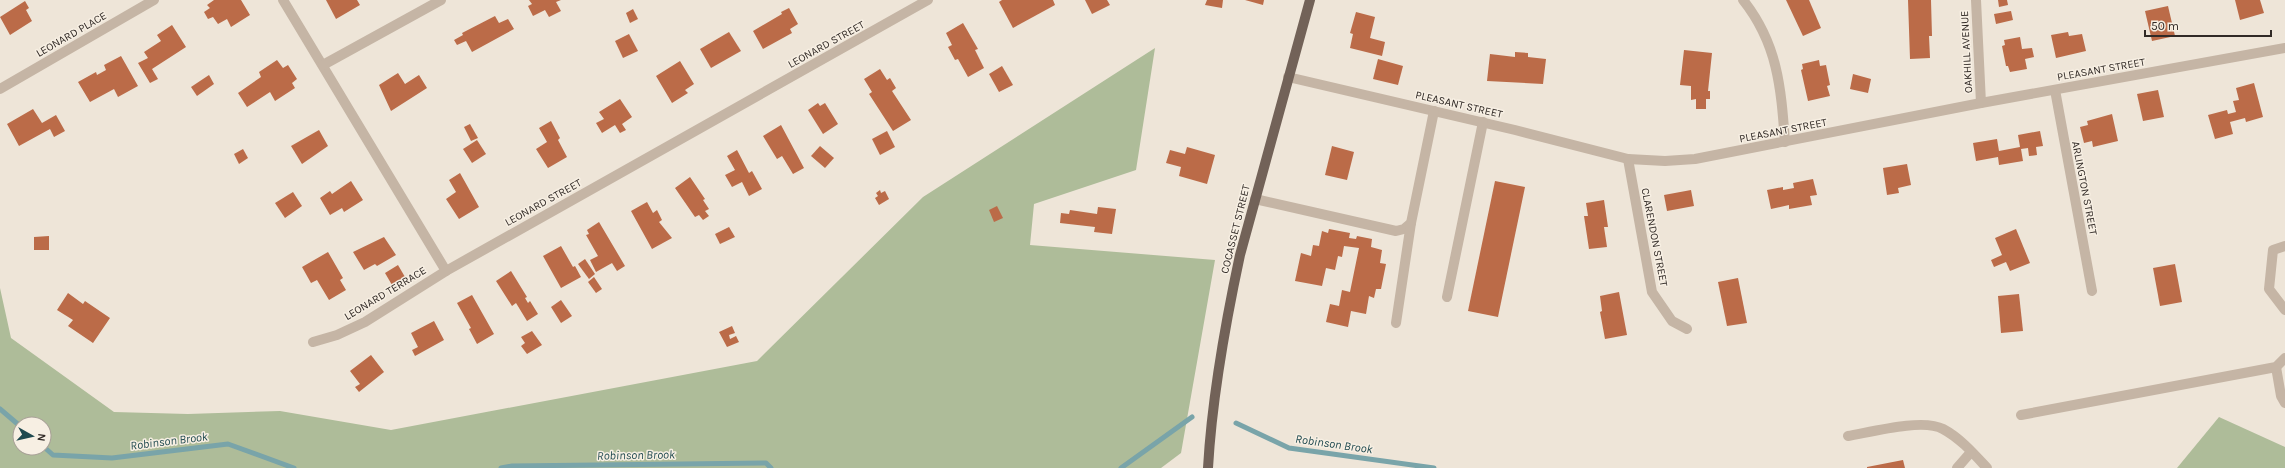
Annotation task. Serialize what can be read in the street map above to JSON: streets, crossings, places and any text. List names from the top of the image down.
{
  "streets": {
    "main road": ["COCASSET STREET"],
    "street": [
      "LEONARD PLACE",
      "LEONARD STREET",
      "OAKHILL AVENUE",
      "PLEASANT STREET",
      "ARLINGTON STREET",
      "CLARENDON STREET",
      "LEONARD TERRACE"
    ]
  },
  "crossings": [
    ["LEONARD STREET", "LEONARD TERRACE"],
    ["OAKHILL AVENUE", "PLEASANT STREET"],
    ["PLEASANT STREET", "ARLINGTON STREET"],
    ["PLEASANT STREET", "COCASSET STREET"],
    ["PLEASANT STREET", "CLARENDON STREET"]
  ],
  "water": ["Robinson Brook"],
  "scale_bar": "50 m",
  "north": "right"
}
